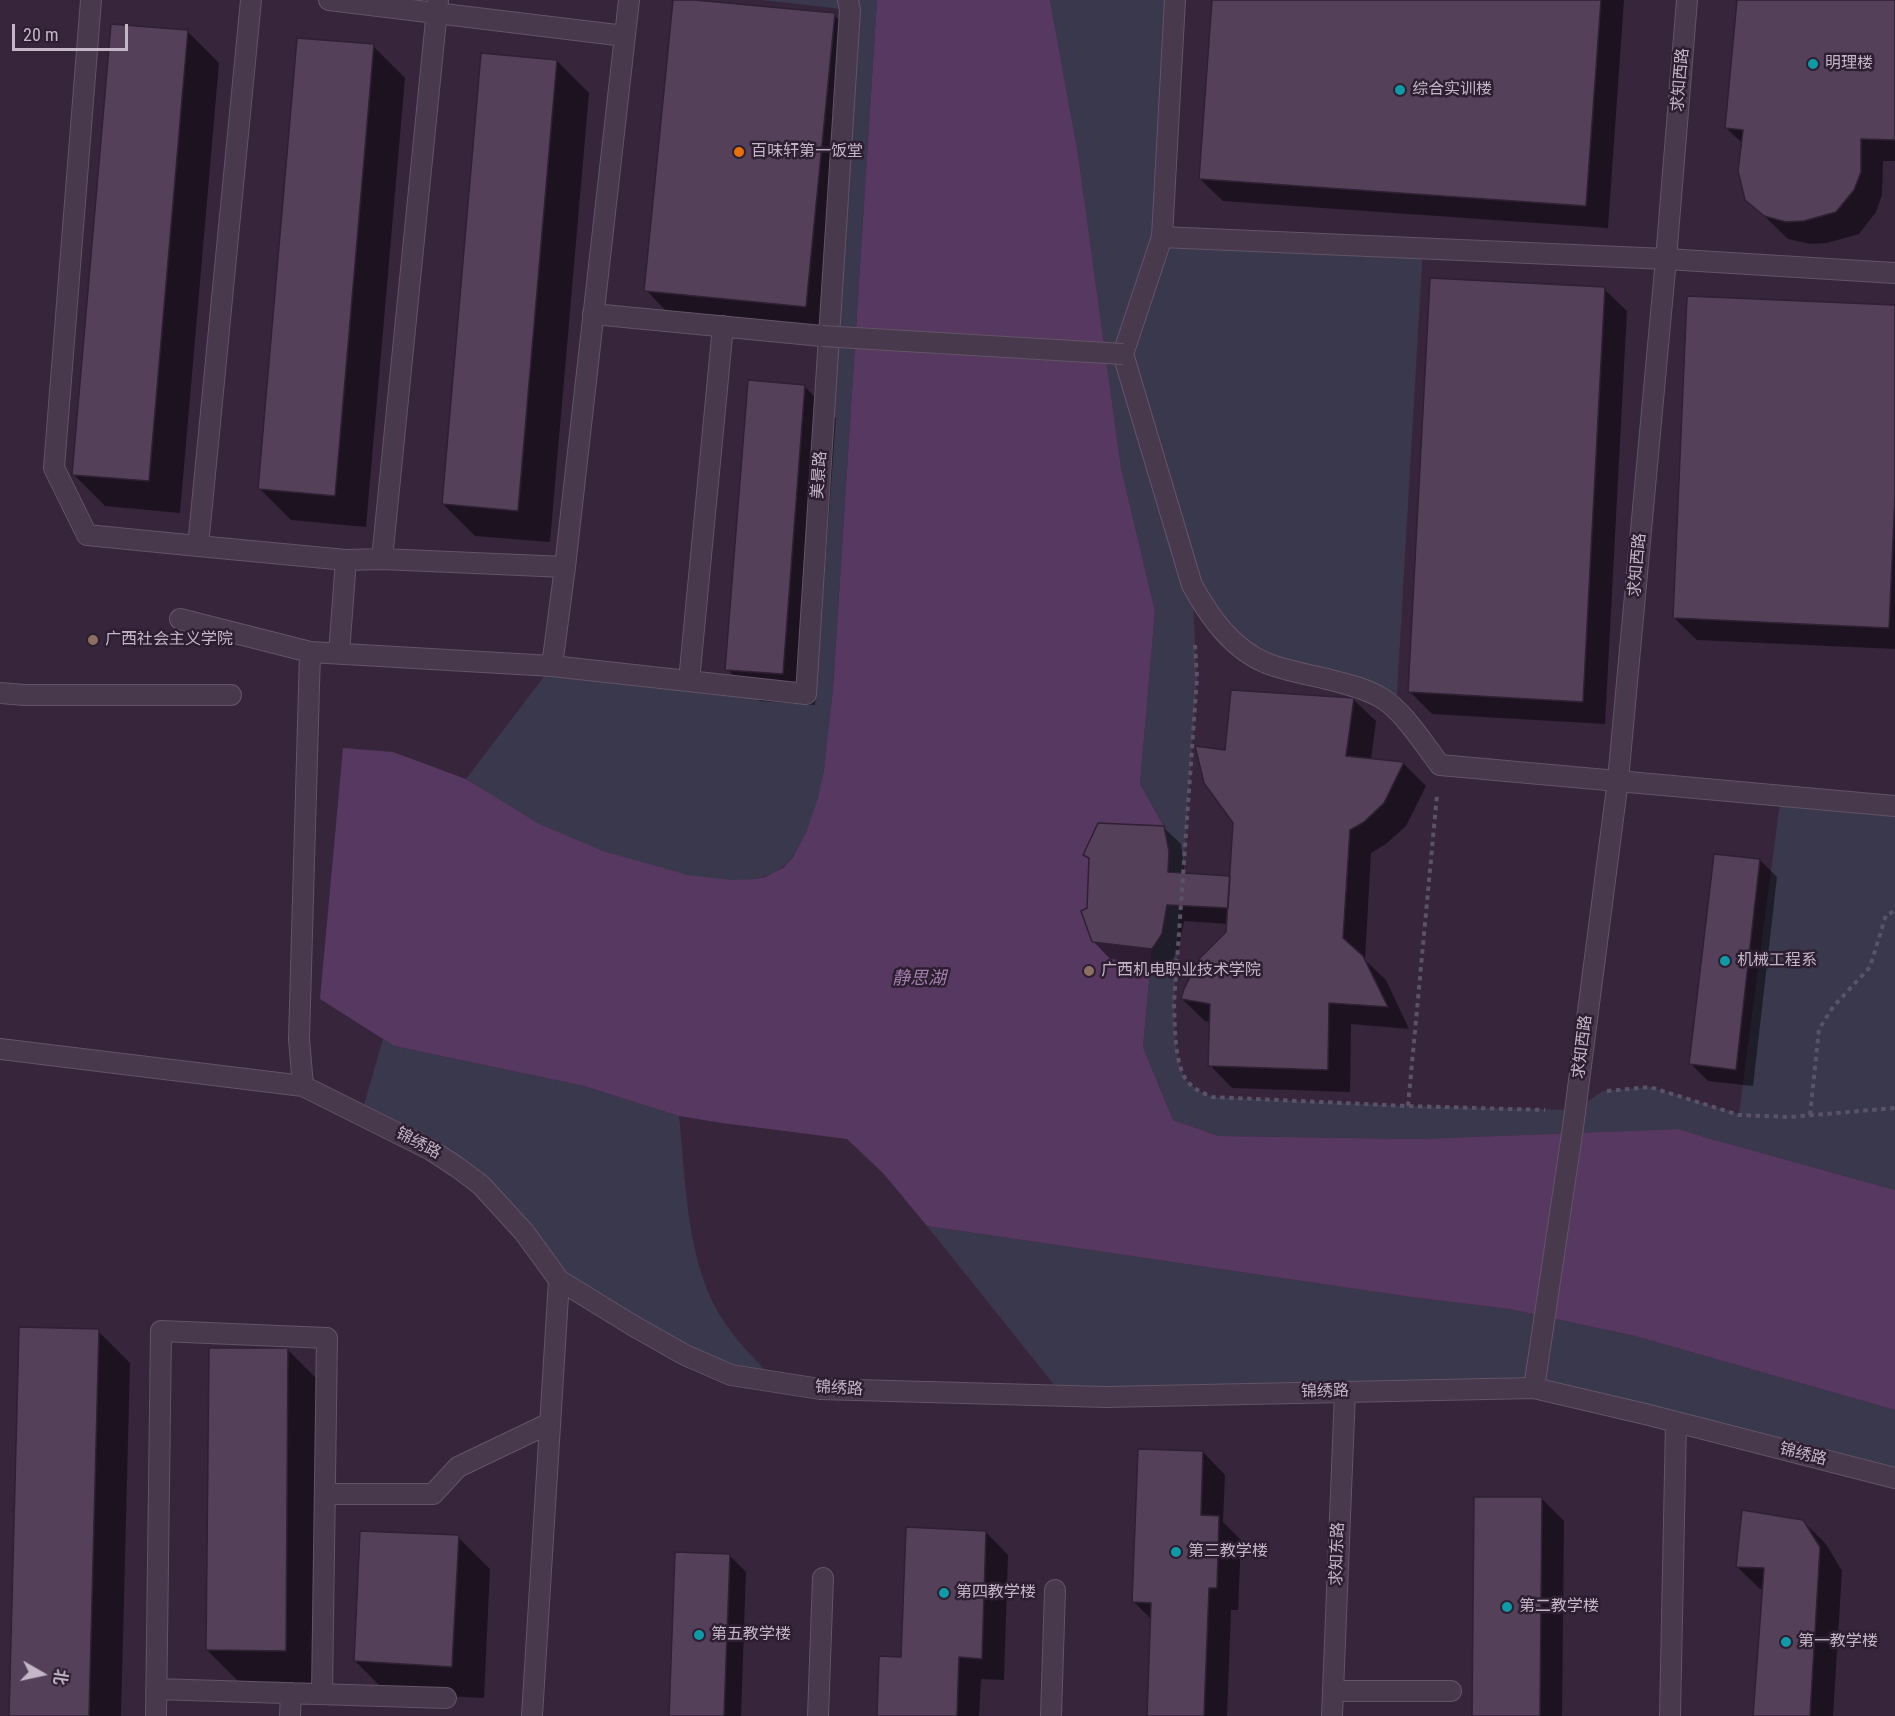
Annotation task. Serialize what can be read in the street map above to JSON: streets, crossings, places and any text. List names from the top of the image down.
{
  "streets": {
    "lane": [
      "求知西路",
      "美景路",
      "锦绣路",
      "求知东路"
    ]
  },
  "crossings": [
    ["求知西路", "锦绣路"],
    ["锦绣路", "求知东路"]
  ],
  "water": ["静思湖"],
  "places": [
    "明理楼",
    "综合实训楼",
    "百味轩第一饭堂",
    "广西社会主义学院",
    "机械工程系",
    "广西机电职业技术学院",
    "第三教学楼",
    "第四教学楼",
    "第二教学楼",
    "第五教学楼",
    "第一教学楼"
  ],
  "scale_bar": "20 m",
  "north": "right"
}
